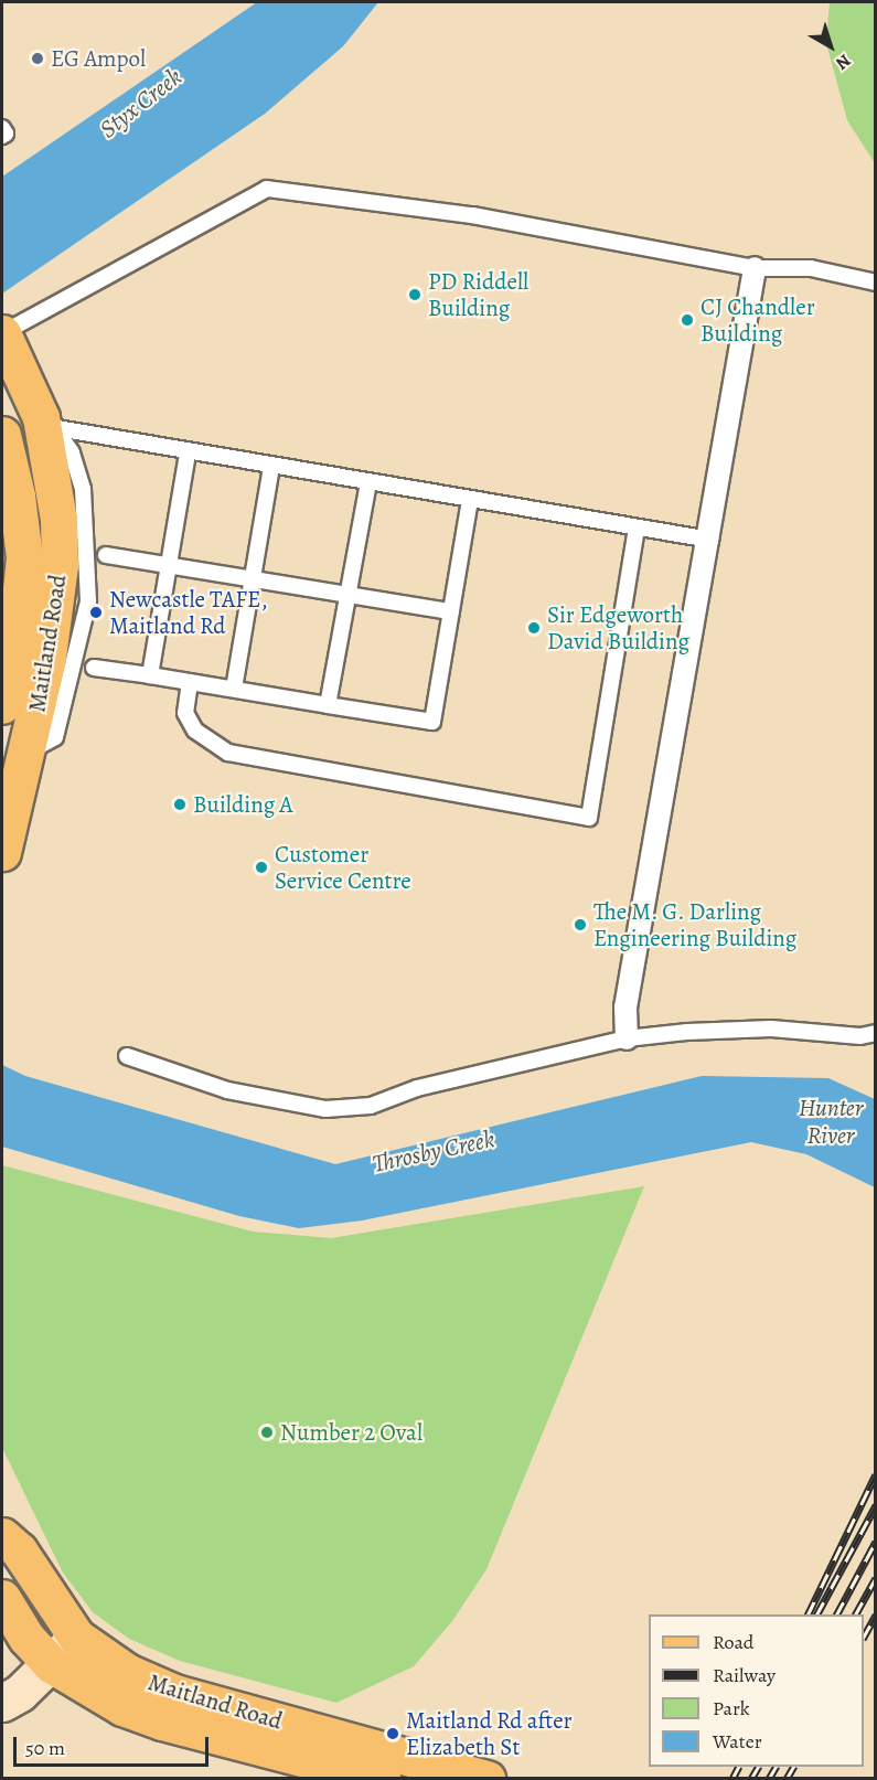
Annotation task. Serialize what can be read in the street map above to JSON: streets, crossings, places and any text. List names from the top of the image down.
{
  "streets": {
    "main road": ["Maitland Road"]
  },
  "water": ["Styx Creek", "Hunter River", "Throsby Creek"],
  "places": [
    "EG Ampol",
    "PD Riddell Building",
    "CJ Chandler Building",
    "Newcastle TAFE, Maitland Rd",
    "Sir Edgeworth David Building",
    "Building A",
    "Customer Service Centre",
    "The M. G. Darling Engineering Building",
    "Number 2 Oval",
    "Maitland Rd after Elizabeth St"
  ],
  "legend": [
    "Road",
    "Railway",
    "Park",
    "Water"
  ],
  "scale_bar": "50 m",
  "north": "bottom right"
}
